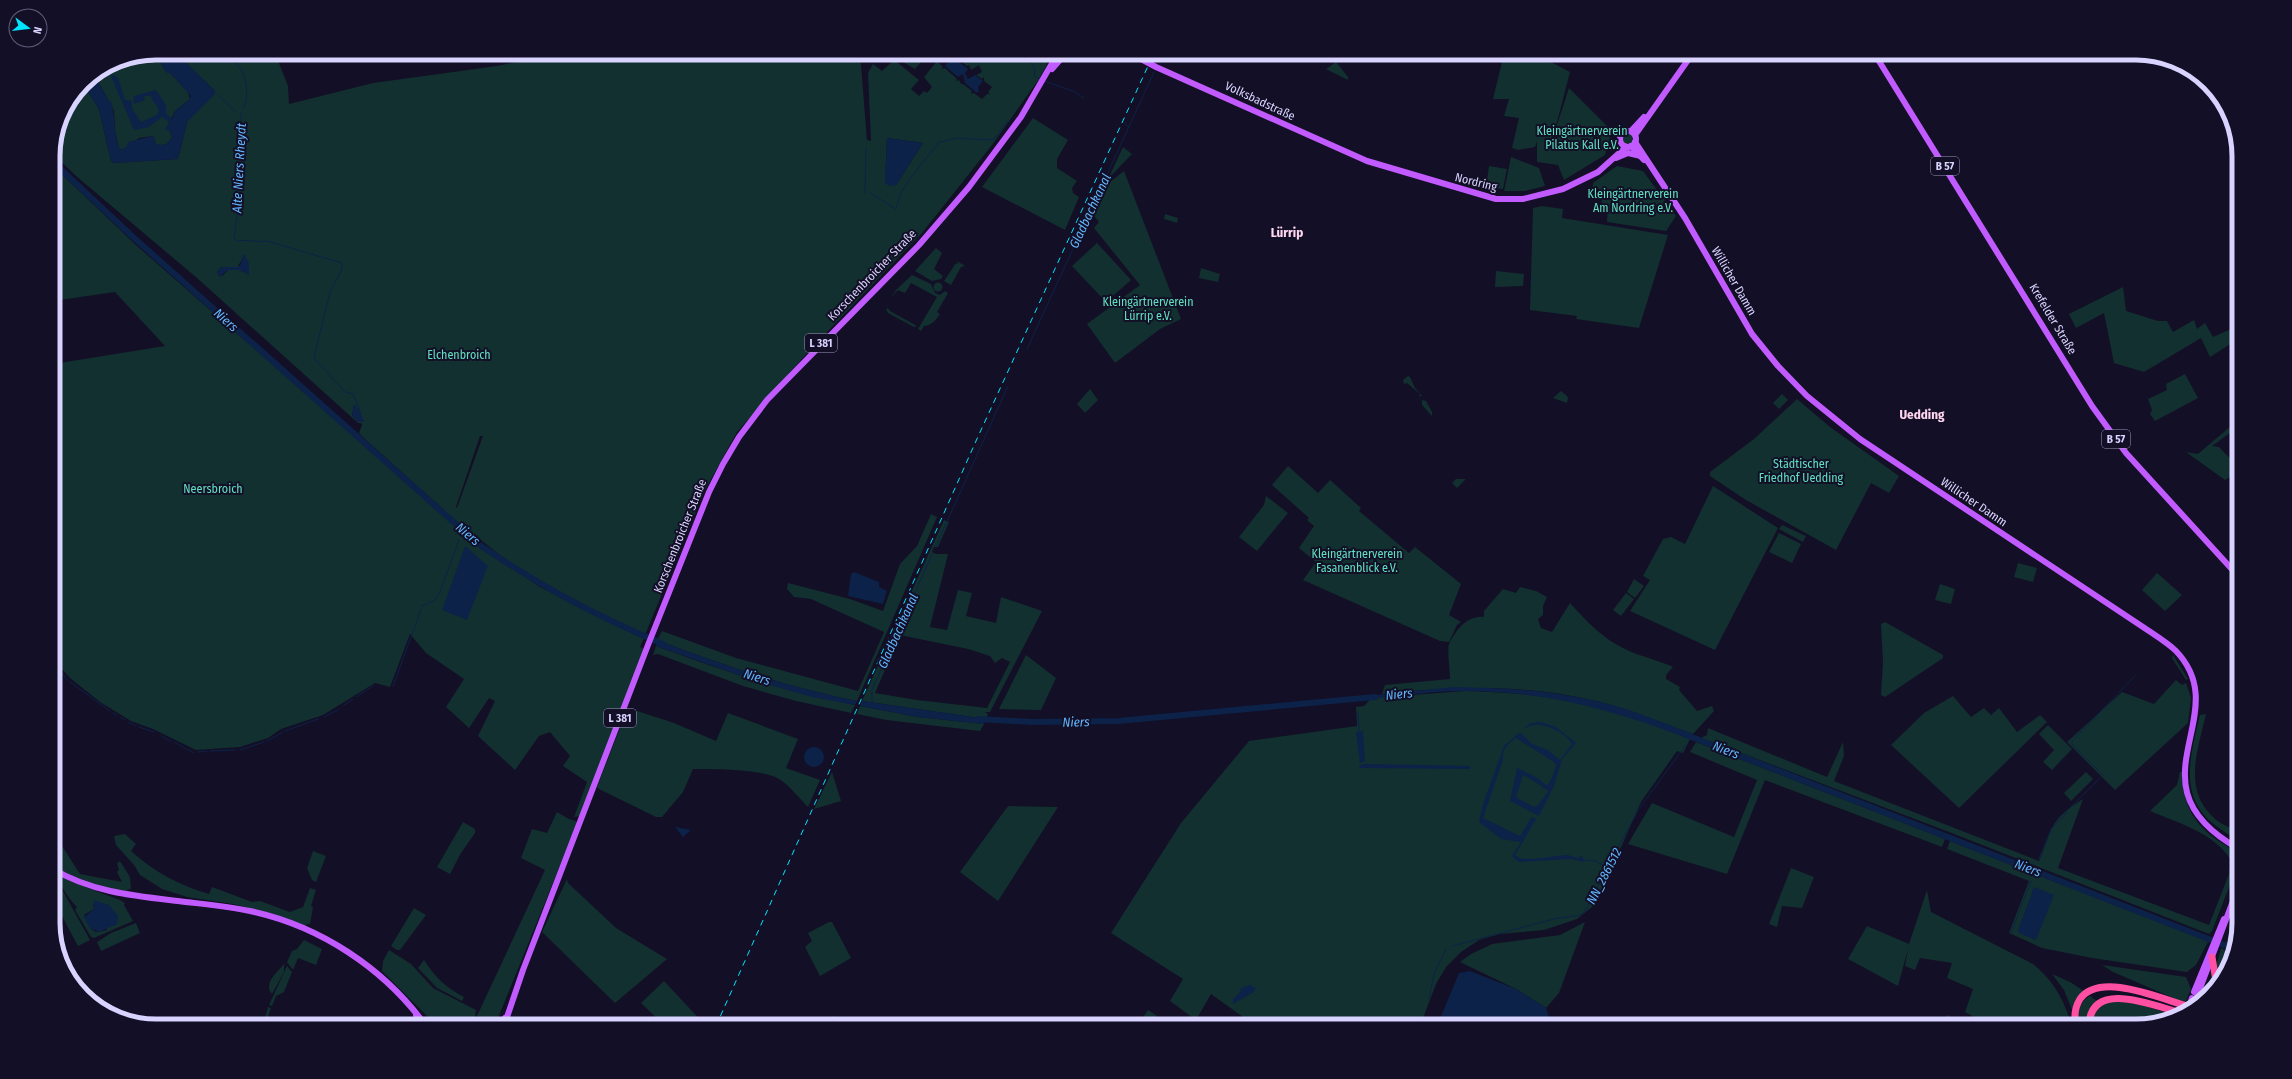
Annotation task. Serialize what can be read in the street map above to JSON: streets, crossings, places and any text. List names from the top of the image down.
{
  "streets": {
    "main road": [
      "Volksbadstraße",
      "B 57",
      "Nordring",
      "Korschenbroicher Straße",
      "Willicher Damm",
      "Krefelder Straße",
      "L 381"
    ]
  },
  "crossings": [
    ["Volksbadstraße", "Nordring"],
    ["Nordring", "Willicher Damm"],
    ["Korschenbroicher Straße", "L 381"]
  ],
  "districts": ["Lürrip", "Uedding"],
  "water": [
    "Alte Niers Rheydt",
    "Gladbachkanal",
    "Niers",
    "NN_2861512"
  ],
  "parks": [
    "Kleingärtnerverein Pilatus Kall e.V.",
    "Kleingärtnerverein Am Nordring e.V.",
    "Kleingärtnerverein Lürrip e.V.",
    "Elchenbroich",
    "Städtischer Friedhof Uedding",
    "Neersbroich",
    "Kleingärtnerverein Fasanenblick e.V."
  ],
  "north": "right"
}
